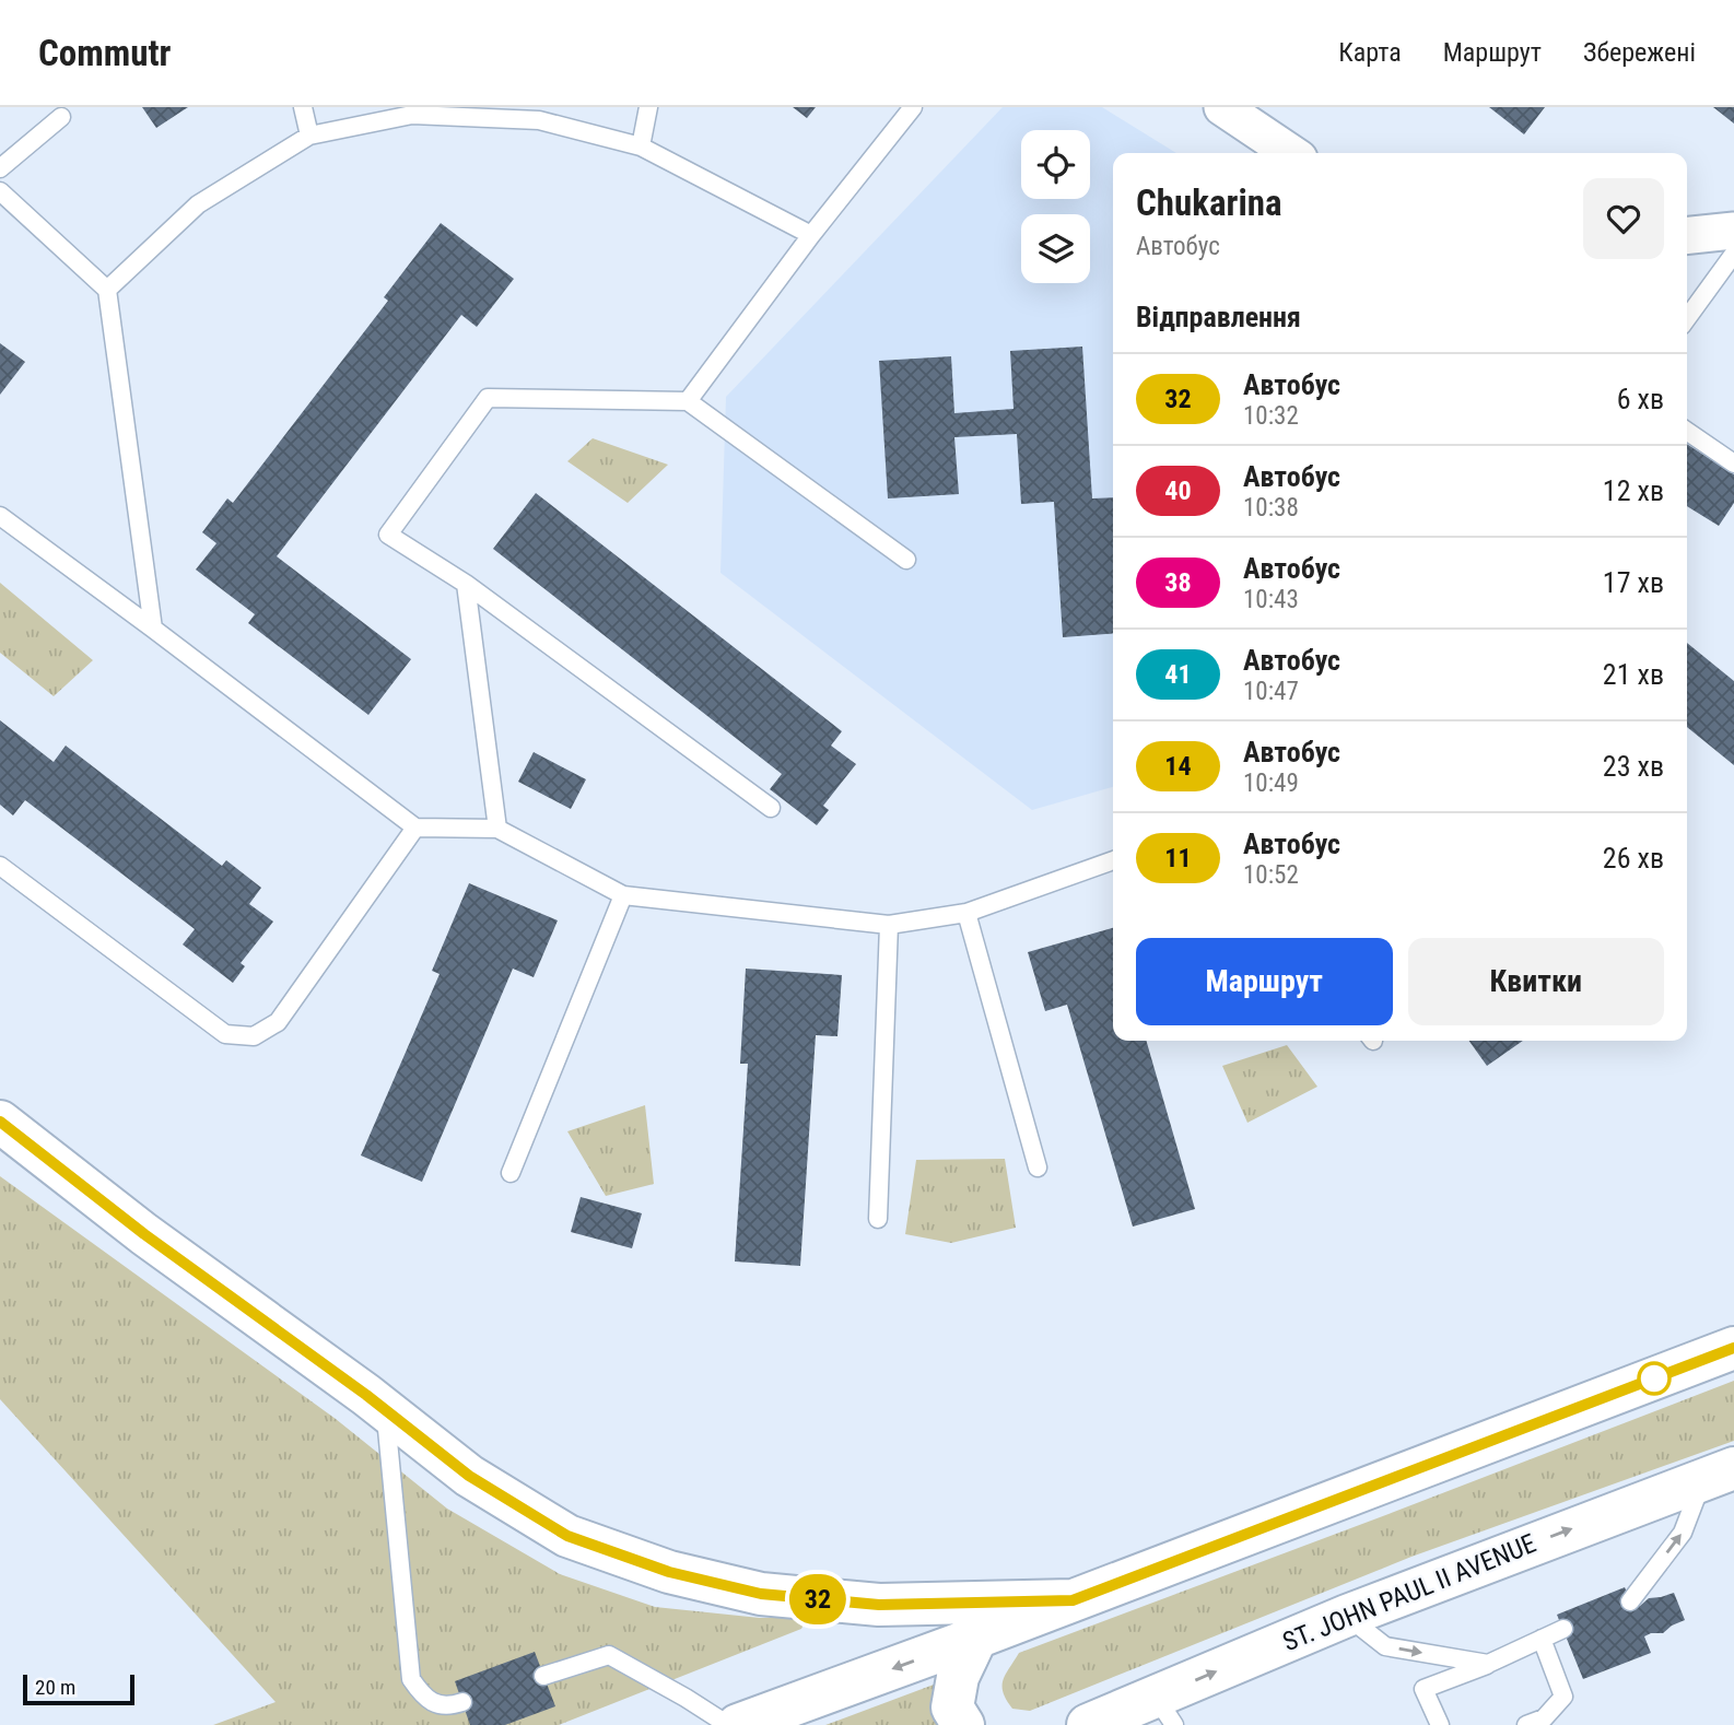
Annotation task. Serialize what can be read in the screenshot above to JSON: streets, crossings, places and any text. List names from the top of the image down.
{
  "streets": {
    "main road": ["ST. JOHN PAUL II AVENUE"]
  },
  "lines": ["bus line 32"],
  "scale_bar": "20 m",
  "page": {
    "header": "Commutr",
    "nav": ["Карта", "Маршрут", "Збережені"],
    "on_map": "32",
    "heading": [
      ["Chukarina", "Автобус"],
      "Відправлення"
    ],
    "list": [
      {
        "mark": "32",
        "name": "Автобус",
        "note": "10:32",
        "value": "6 хв"
      },
      {
        "mark": "40",
        "name": "Автобус",
        "note": "10:38",
        "value": "12 хв"
      },
      {
        "mark": "38",
        "name": "Автобус",
        "note": "10:43",
        "value": "17 хв"
      },
      {
        "mark": "41",
        "name": "Автобус",
        "note": "10:47",
        "value": "21 хв"
      },
      {
        "mark": "14",
        "name": "Автобус",
        "note": "10:49",
        "value": "23 хв"
      },
      {
        "mark": "11",
        "name": "Автобус",
        "note": "10:52",
        "value": "26 хв"
      }
    ],
    "buttons": ["Маршрут", "Квитки"],
    "scale": "20 m"
  }
}
